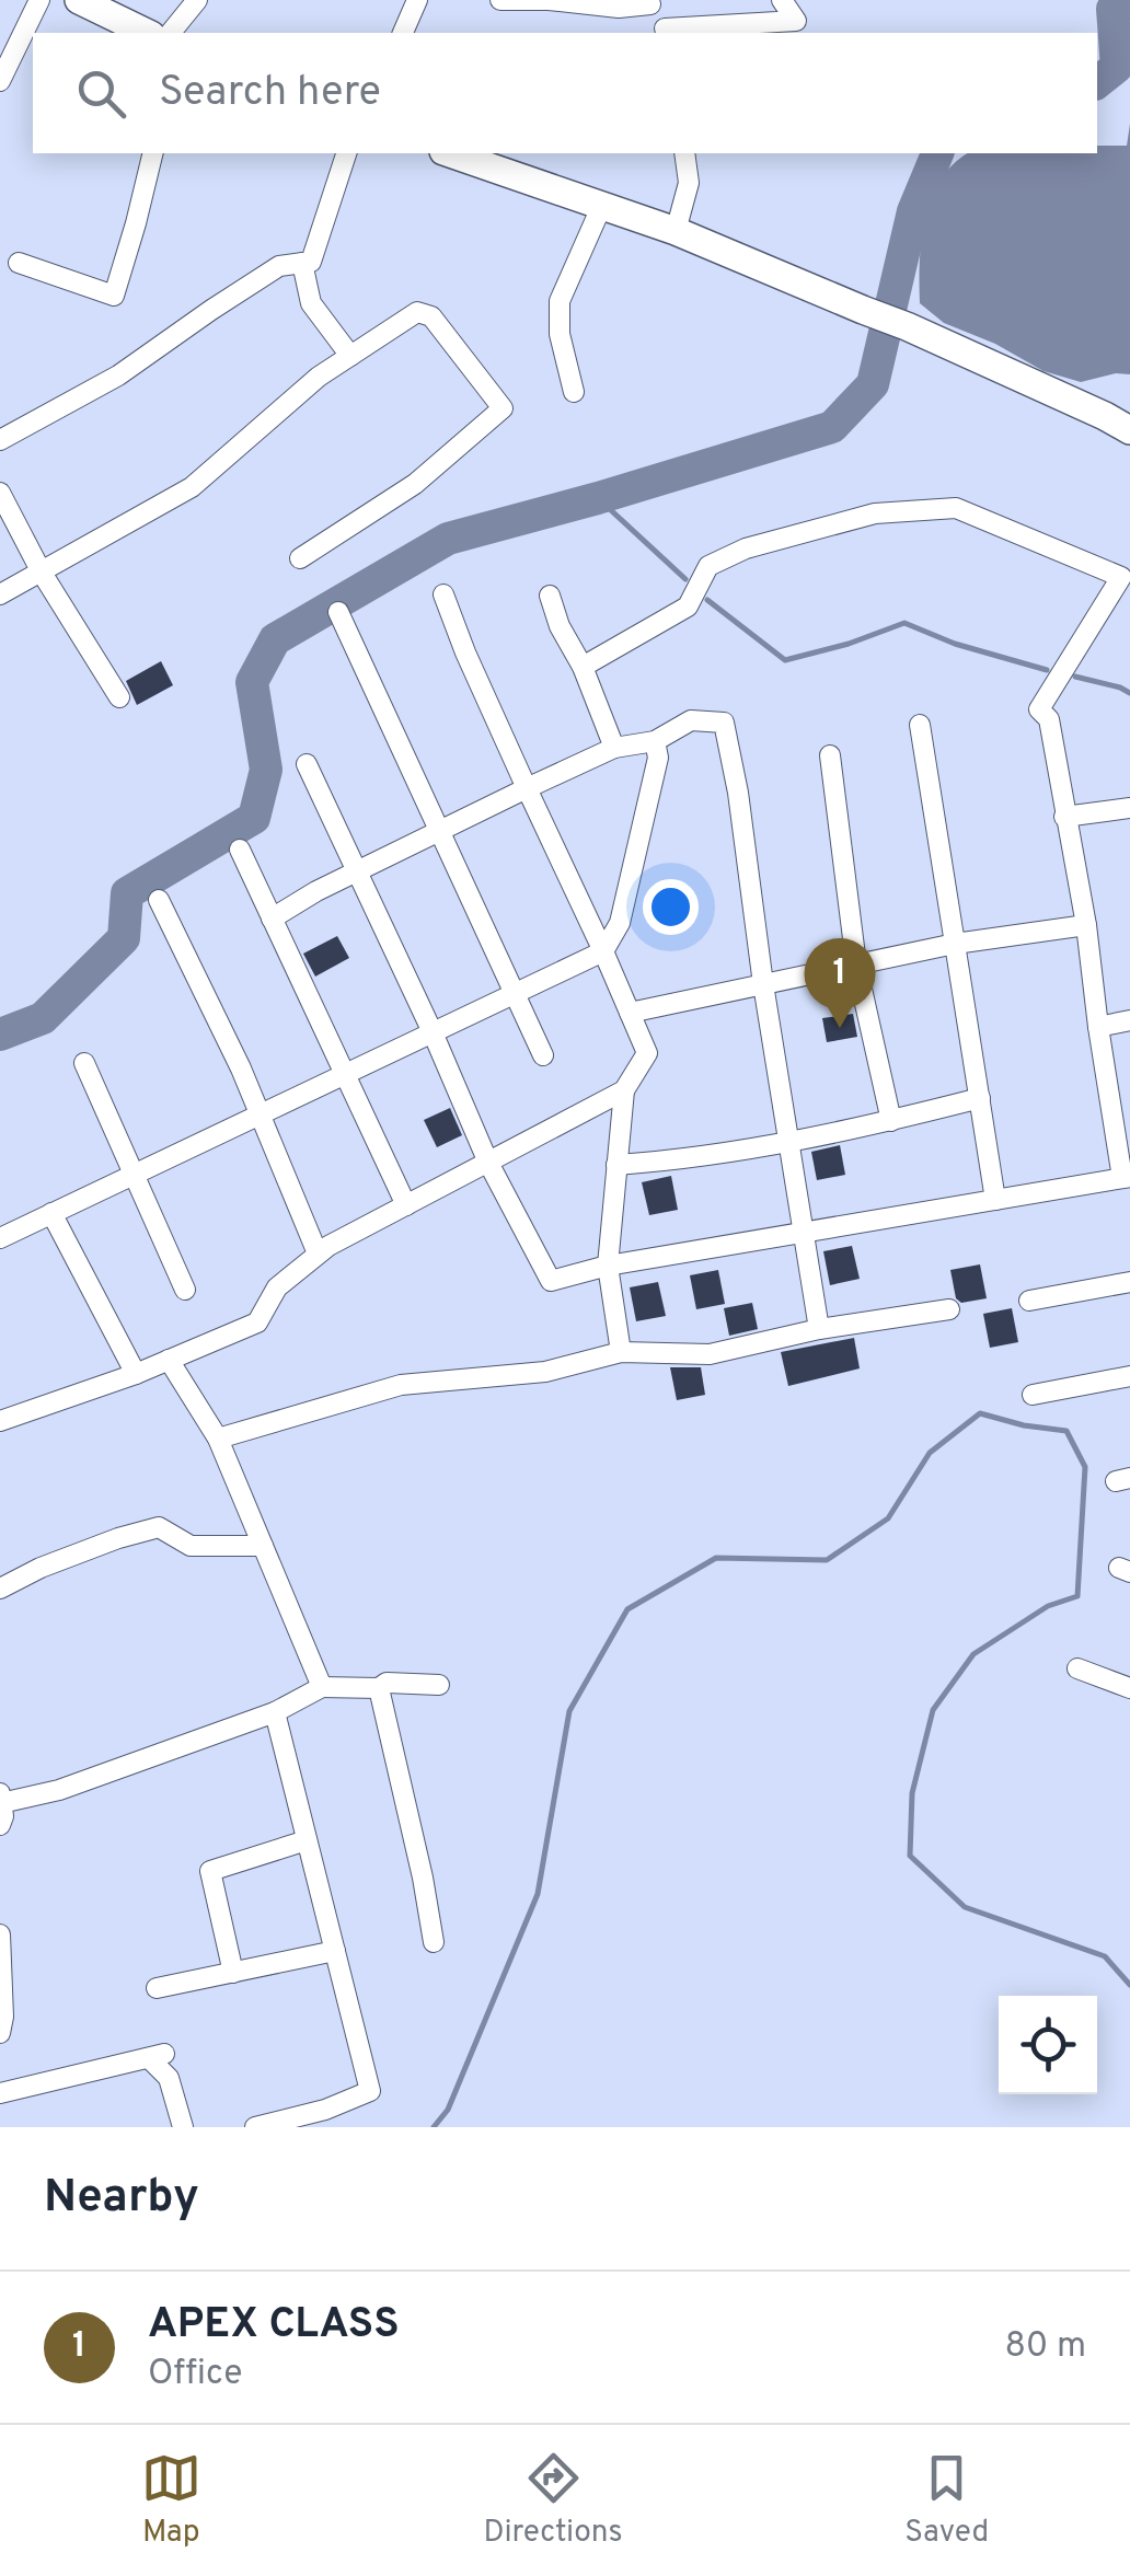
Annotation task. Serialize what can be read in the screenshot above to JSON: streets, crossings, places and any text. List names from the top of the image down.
{
  "page": {
    "search": "Search here",
    "pins": "1",
    "heading": "Nearby",
    "list": [
      {
        "mark": "1",
        "name": "APEX CLASS",
        "note": "Office",
        "value": "80 m"
      }
    ],
    "nav": ["Map", "Directions", "Saved"]
  }
}
